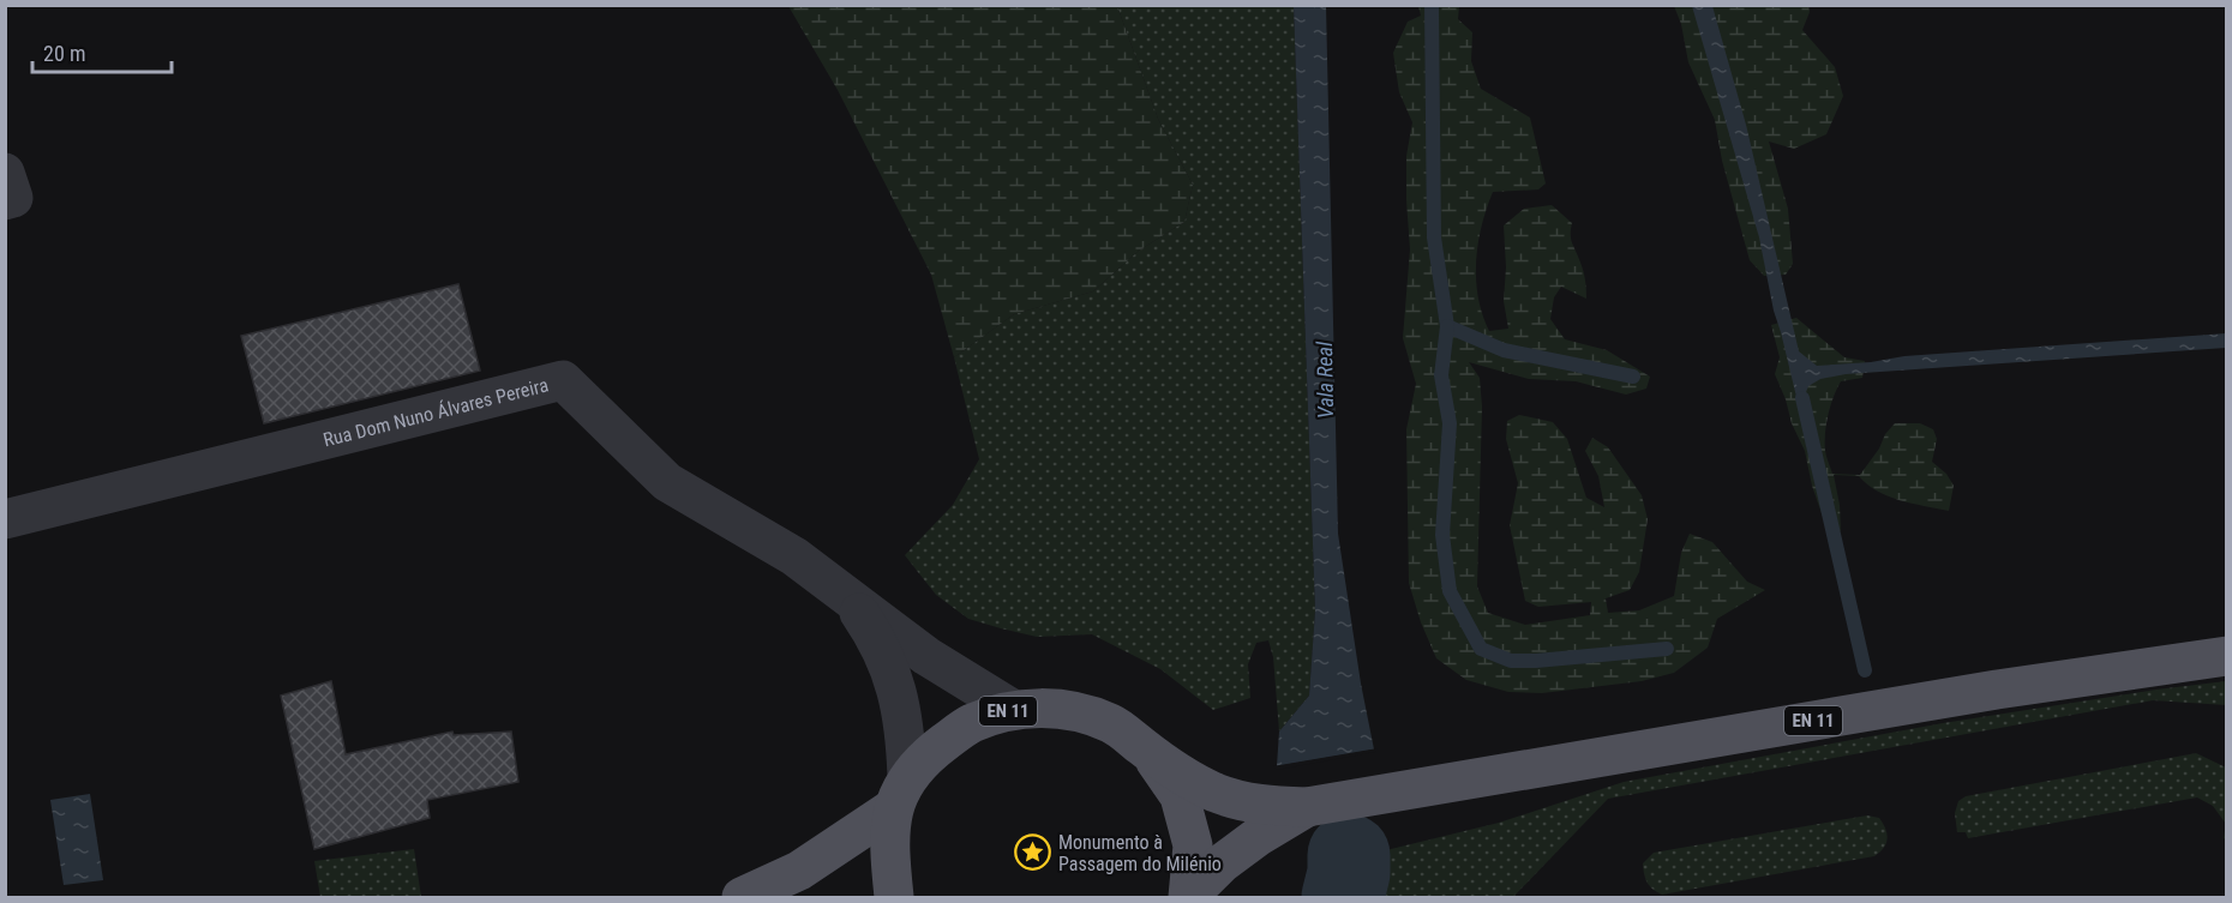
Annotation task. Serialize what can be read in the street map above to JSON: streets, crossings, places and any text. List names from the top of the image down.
{
  "streets": {
    "main road": ["EN 11"],
    "street": ["Rua Dom Nuno Álvares Pereira"]
  },
  "crossings": [
    ["Rua Dom Nuno Álvares Pereira", "EN 11"]
  ],
  "water": ["Vala Real"],
  "places": {
    "place": ["Monumento à Passagem do Milénio"]
  },
  "scale_bar": "20 m"
}
